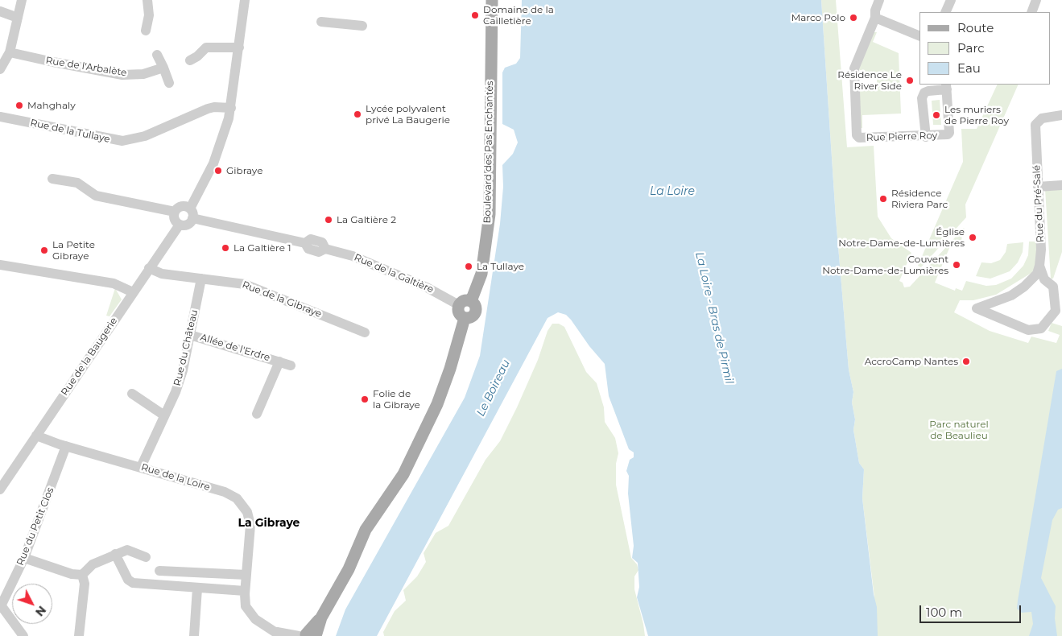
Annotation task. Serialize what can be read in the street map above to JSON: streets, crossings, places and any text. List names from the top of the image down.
{
  "streets": {
    "main road": ["Boulevard des Pas Enchantés"],
    "street": [
      "Rue de l'Arbalète",
      "Rue de la Tullaye",
      "Rue Pierre Roy",
      "Rue du Pré-Salé",
      "Rue de la Galtière",
      "Rue de la Gibraye",
      "Rue du Château",
      "Allée de l'Erdre",
      "Rue de la Baugerie",
      "Rue de la Loire",
      "Rue du Petit Clos"
    ]
  },
  "crossings": [
    ["Boulevard des Pas Enchantés", "Rue de la Galtière"],
    ["Rue de la Galtière", "Rue de la Baugerie"],
    ["Rue de la Gibraye", "Rue du Château"],
    ["Rue de la Gibraye", "Rue de la Baugerie"],
    ["Rue du Château", "Allée de l'Erdre"],
    ["Rue du Château", "Rue de la Loire"],
    ["Rue de la Baugerie", "Rue de la Loire"],
    ["Rue de la Loire", "Rue du Petit Clos"]
  ],
  "districts": ["La Gibraye"],
  "water": ["La Loire", "La Loire - Bras de Pirmil", "Le Boireau"],
  "parks": ["Parc naturel de Beaulieu"],
  "places": [
    "Domaine de la Cailletière",
    "Marco Polo",
    "Résidence Le River Side",
    "Mahghaly",
    "Lycée polyvalent privé La Baugerie",
    "Les muriers de Pierre Roy",
    "Gibraye",
    "Résidence Riviera Parc",
    "La Galtière 2",
    "Église Notre-Dame-de-Lumières",
    "La Galtière 1",
    "La Petite Gibraye",
    "Couvent Notre-Dame-de-Lumières",
    "La Tullaye",
    "AccroCamp Nantes",
    "Folie de la Gibraye"
  ],
  "legend": ["Route", "Parc", "Eau"],
  "scale_bar": "100 m",
  "north": "bottom right"
}
